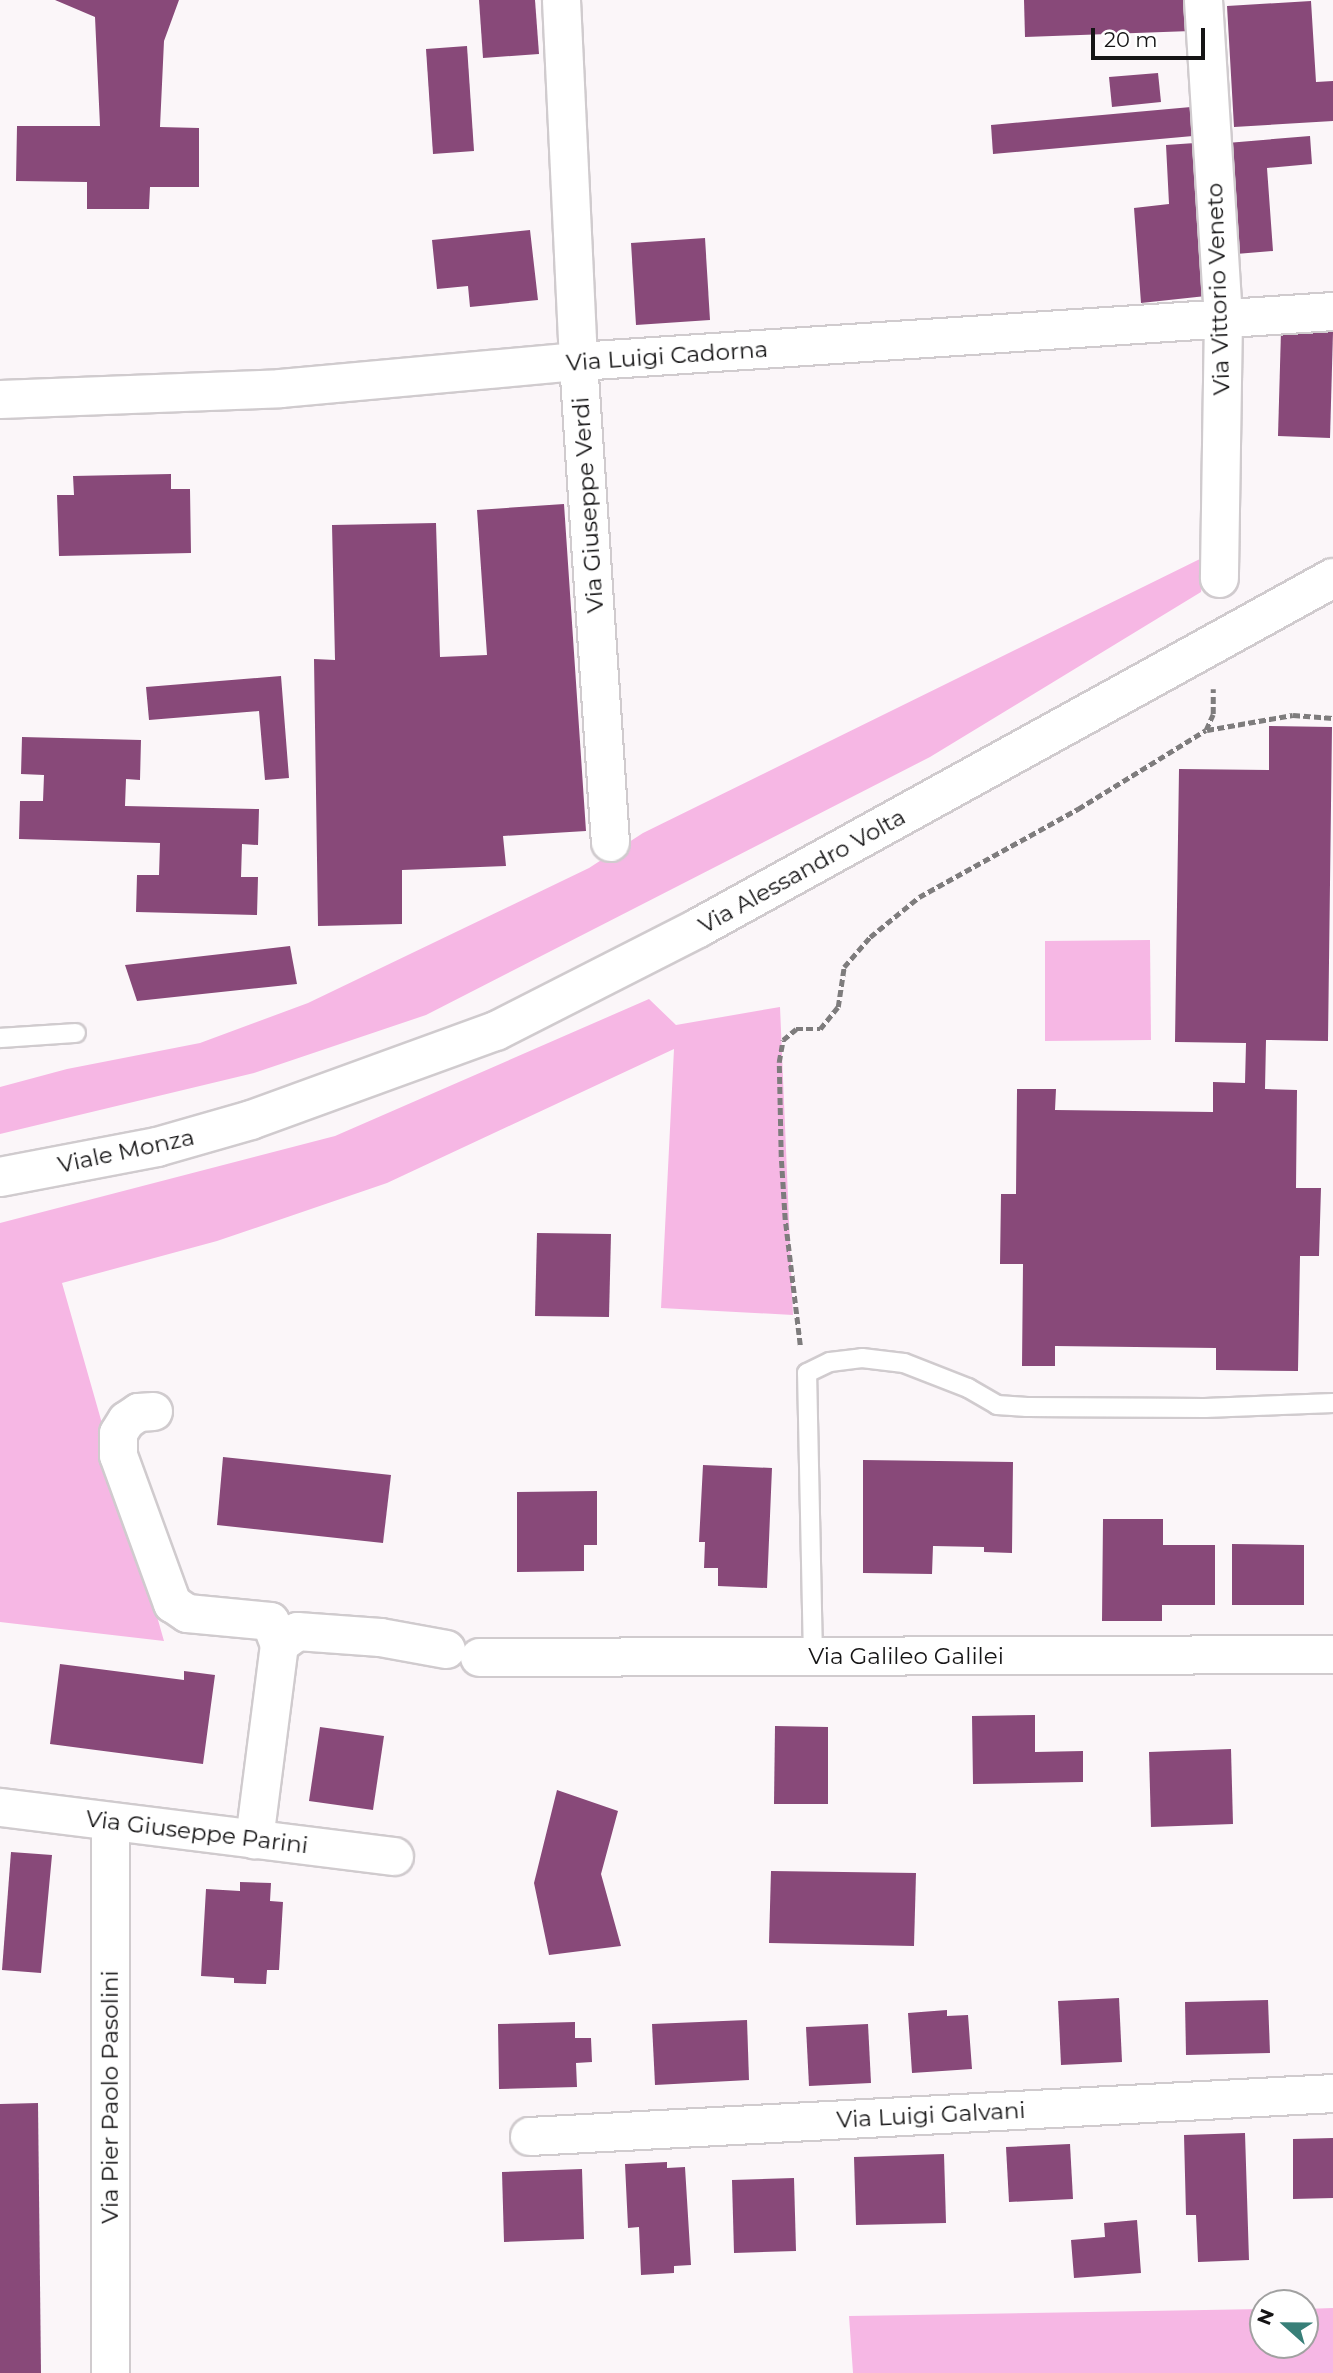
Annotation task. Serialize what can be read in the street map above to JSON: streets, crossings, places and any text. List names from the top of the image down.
{
  "streets": {
    "main road": ["Via Alessandro Volta", "Viale Monza"],
    "street": [
      "Via Vittorio Veneto",
      "Via Luigi Cadorna",
      "Via Giuseppe Verdi",
      "Via Galileo Galilei",
      "Via Giuseppe Parini",
      "Via Pier Paolo Pasolini",
      "Via Luigi Galvani"
    ]
  },
  "crossings": [
    ["Via Vittorio Veneto", "Via Luigi Cadorna"],
    ["Via Luigi Cadorna", "Via Giuseppe Verdi"],
    ["Via Alessandro Volta", "Viale Monza"],
    ["Via Giuseppe Parini", "Via Pier Paolo Pasolini"]
  ],
  "scale_bar": "20 m",
  "north": "left"
}
